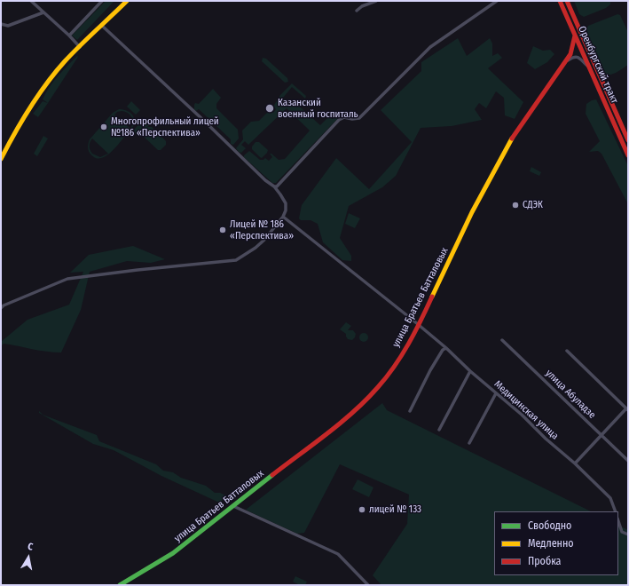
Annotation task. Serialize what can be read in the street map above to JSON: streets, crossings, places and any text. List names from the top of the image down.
{
  "streets": {
    "street": [
      "Оренбургский тракт",
      "улица Братьев Батталовых",
      "улица Абуладзе",
      "Медицинская улица"
    ]
  },
  "crossings": [
    ["Оренбургский тракт", "улица Братьев Батталовых"],
    ["улица Братьев Батталовых", "Медицинская улица"]
  ],
  "places": [
    "Казанский военный госпиталь",
    "Многопрофильный лицей №186 «Перспектива»",
    "СДЭК",
    "Лицей № 186 «Перспектива»",
    "лицей № 133"
  ],
  "legend": ["Свободно", "Медленно", "Пробка"],
  "north": "top"
}
